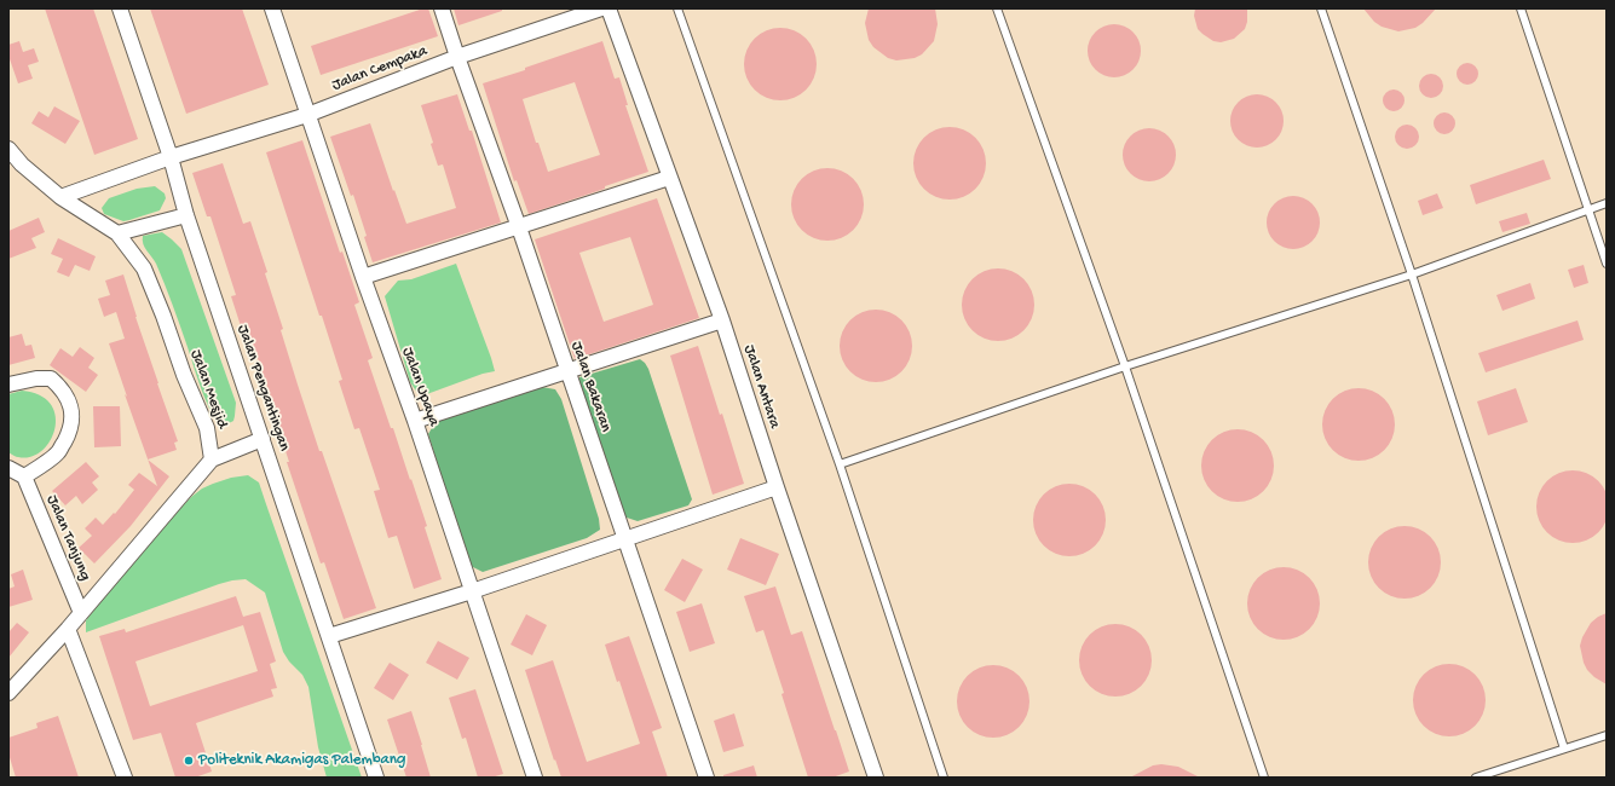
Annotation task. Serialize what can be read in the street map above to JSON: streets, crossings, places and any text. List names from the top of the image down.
{
  "streets": {
    "street": [
      "Jalan Cempaka",
      "Jalan Upaya",
      "Jalan Bakaran",
      "Jalan Antara",
      "Jalan Pengantingan",
      "Jalan Mesjid",
      "Jalan Tanjung"
    ]
  },
  "crossings": [
    ["Jalan Cempaka", "Jalan Upaya"],
    ["Jalan Cempaka", "Jalan Bakaran"],
    ["Jalan Cempaka", "Jalan Pengantingan"],
    ["Jalan Cempaka", "Jalan Mesjid"]
  ],
  "places": ["Politeknik Akamigas Palembang"]
}
